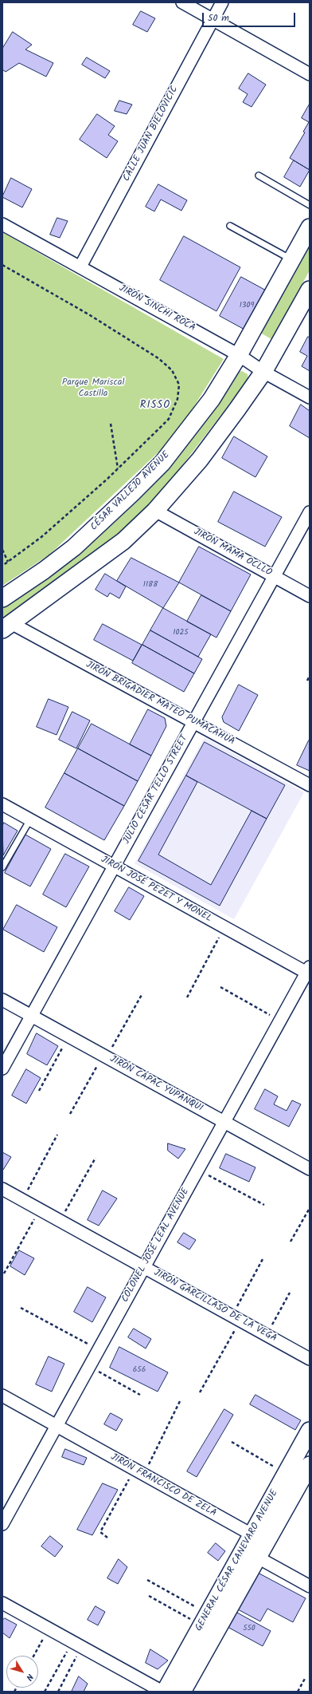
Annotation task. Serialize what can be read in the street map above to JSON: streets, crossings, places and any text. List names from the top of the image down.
{
  "streets": {
    "main road": ["CÉSAR VALLEJO AVENUE", "GENERAL CÉSAR CANEVARO AVENUE"],
    "street": [
      "CALLE JUAN BIELOVICIC",
      "JIRÓN SINCHI ROCA",
      "JIRÓN MAMA OCLLO",
      "JIRÓN BRIGADIER MATEO PUMACAHUA",
      "JULIO CESAR TELLO STREET",
      "JIRÓN JOSÉ PEZET Y MONEL",
      "JIRÓN CÁPAC YUPANQUI",
      "COLONEL JOSÉ LEAL AVENUE",
      "JIRÓN GARCILLASO DE LA VEGA",
      "JIRÓN FRANCISCO DE ZELA"
    ]
  },
  "crossings": [
    ["CALLE JUAN BIELOVICIC", "JIRÓN SINCHI ROCA"],
    ["JIRÓN SINCHI ROCA", "CÉSAR VALLEJO AVENUE"],
    ["JIRÓN MAMA OCLLO", "JULIO CESAR TELLO STREET"],
    ["JIRÓN BRIGADIER MATEO PUMACAHUA", "JULIO CESAR TELLO STREET"],
    ["JULIO CESAR TELLO STREET", "JIRÓN JOSÉ PEZET Y MONEL"],
    ["JULIO CESAR TELLO STREET", "JIRÓN CÁPAC YUPANQUI"],
    ["JIRÓN JOSÉ PEZET Y MONEL", "COLONEL JOSÉ LEAL AVENUE"],
    ["JIRÓN CÁPAC YUPANQUI", "COLONEL JOSÉ LEAL AVENUE"],
    ["COLONEL JOSÉ LEAL AVENUE", "JIRÓN GARCILLASO DE LA VEGA"],
    ["COLONEL JOSÉ LEAL AVENUE", "JIRÓN FRANCISCO DE ZELA"],
    ["JIRÓN FRANCISCO DE ZELA", "GENERAL CÉSAR CANEVARO AVENUE"]
  ],
  "districts": ["RISSO"],
  "parks": ["Parque Mariscal Castilla"],
  "house_numbers": [
    "1309",
    "1188",
    "1025",
    "656",
    "550"
  ],
  "scale_bar": "50 m",
  "north": "bottom right"
}
